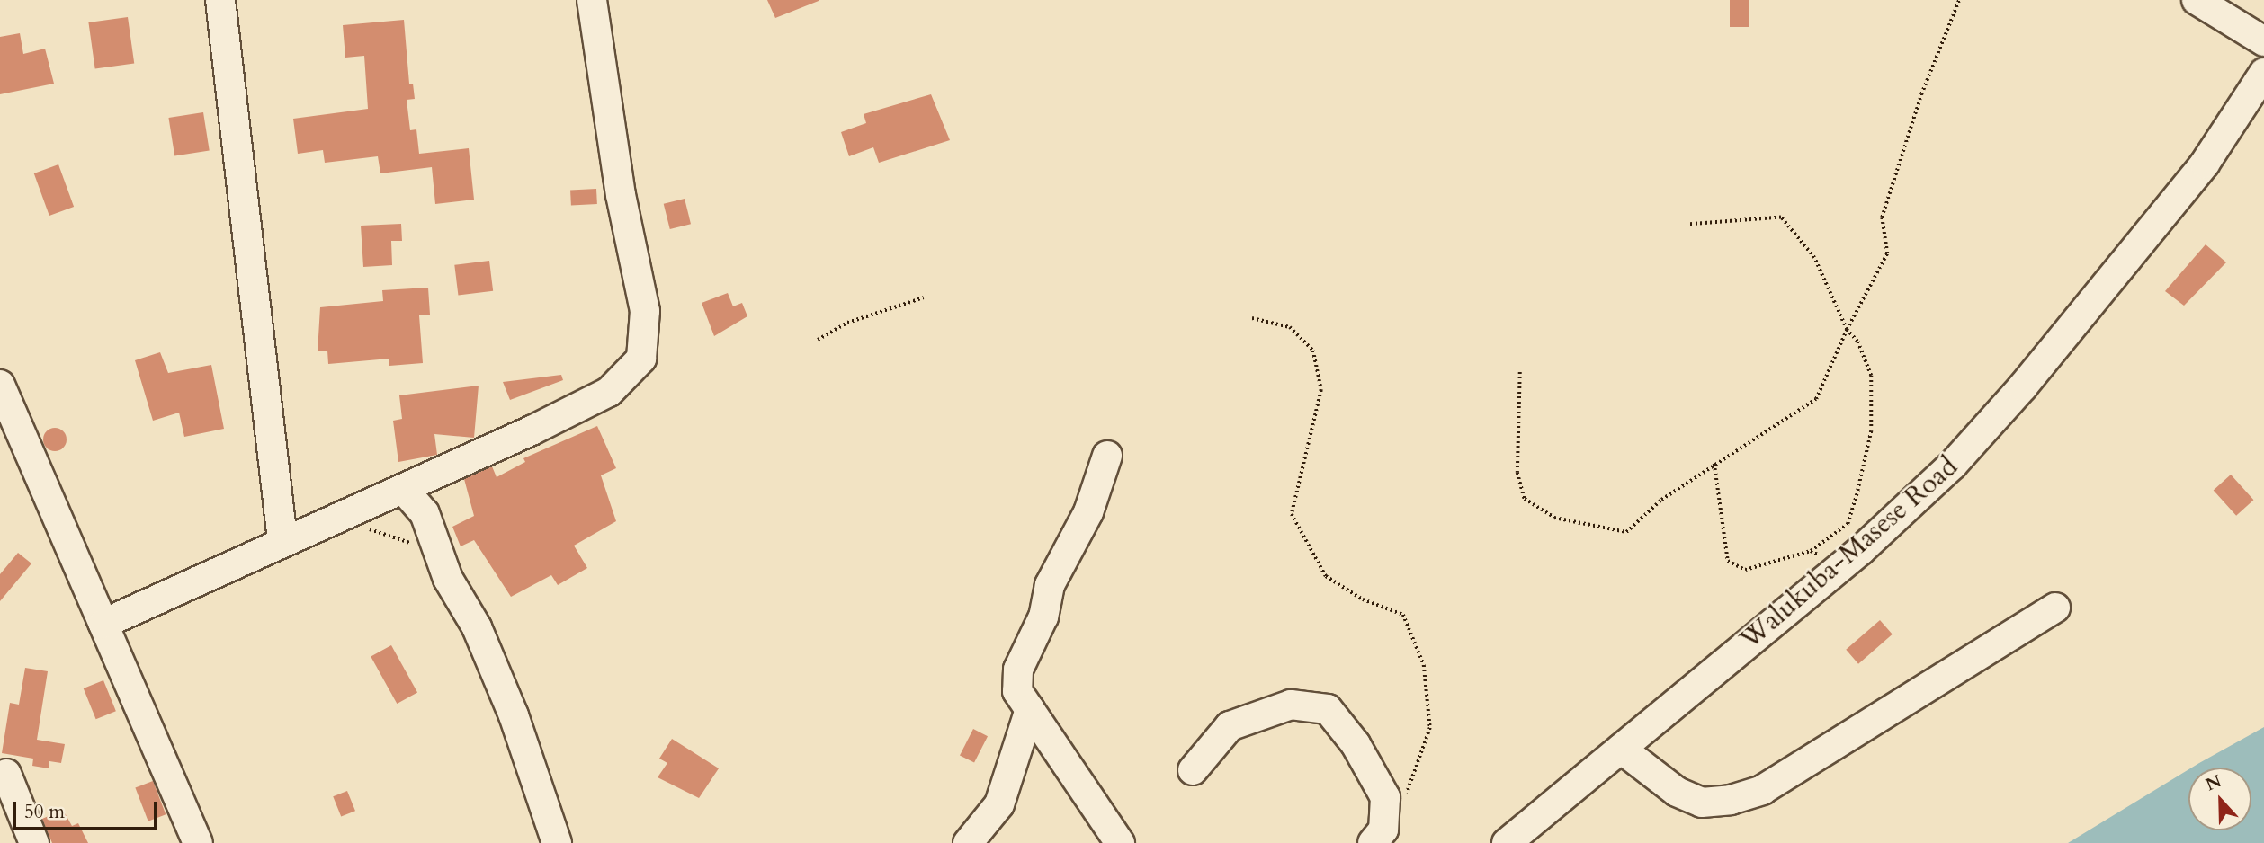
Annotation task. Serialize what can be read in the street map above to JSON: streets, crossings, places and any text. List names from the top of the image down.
{
  "streets": {
    "street": ["Walukuba-Masese Road"]
  },
  "scale_bar": "50 m",
  "north": "top"
}
